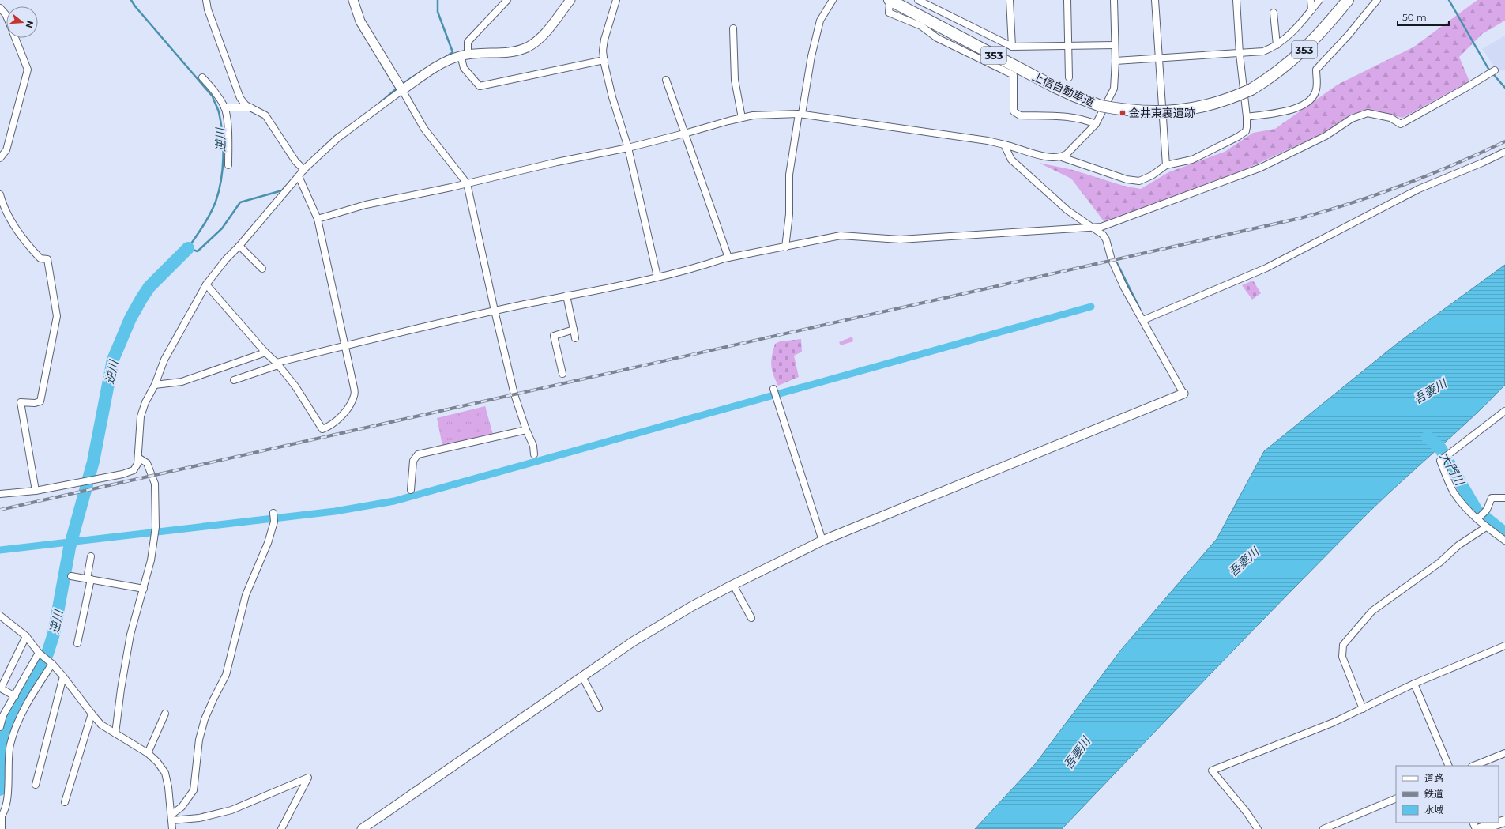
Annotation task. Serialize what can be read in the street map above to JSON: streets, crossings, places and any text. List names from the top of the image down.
{
  "streets": {
    "highway": ["353", "上信自動車道"]
  },
  "water": ["逆川", "吾妻川", "大門川"],
  "places": ["金井東裏遺跡"],
  "legend": ["道路", "鉄道", "水域"],
  "scale_bar": "50 m",
  "north": "right"
}
